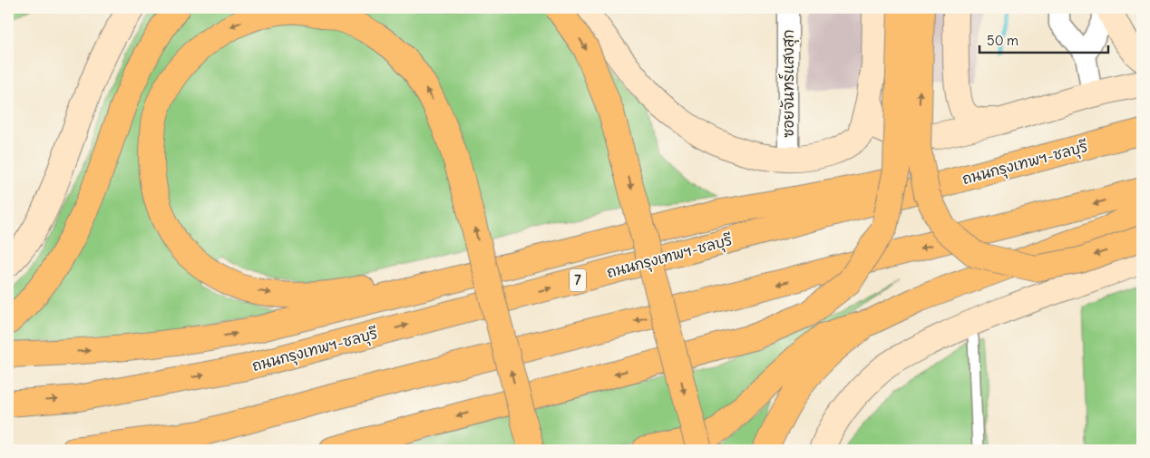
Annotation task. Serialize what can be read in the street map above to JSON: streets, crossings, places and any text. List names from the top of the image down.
{
  "streets": {
    "highway": ["ถนนกรุงเทพฯ-ชลบุรี", "7"],
    "street": ["ซอยจันทร์แสงสุก"]
  },
  "scale_bar": "50 m"
}
